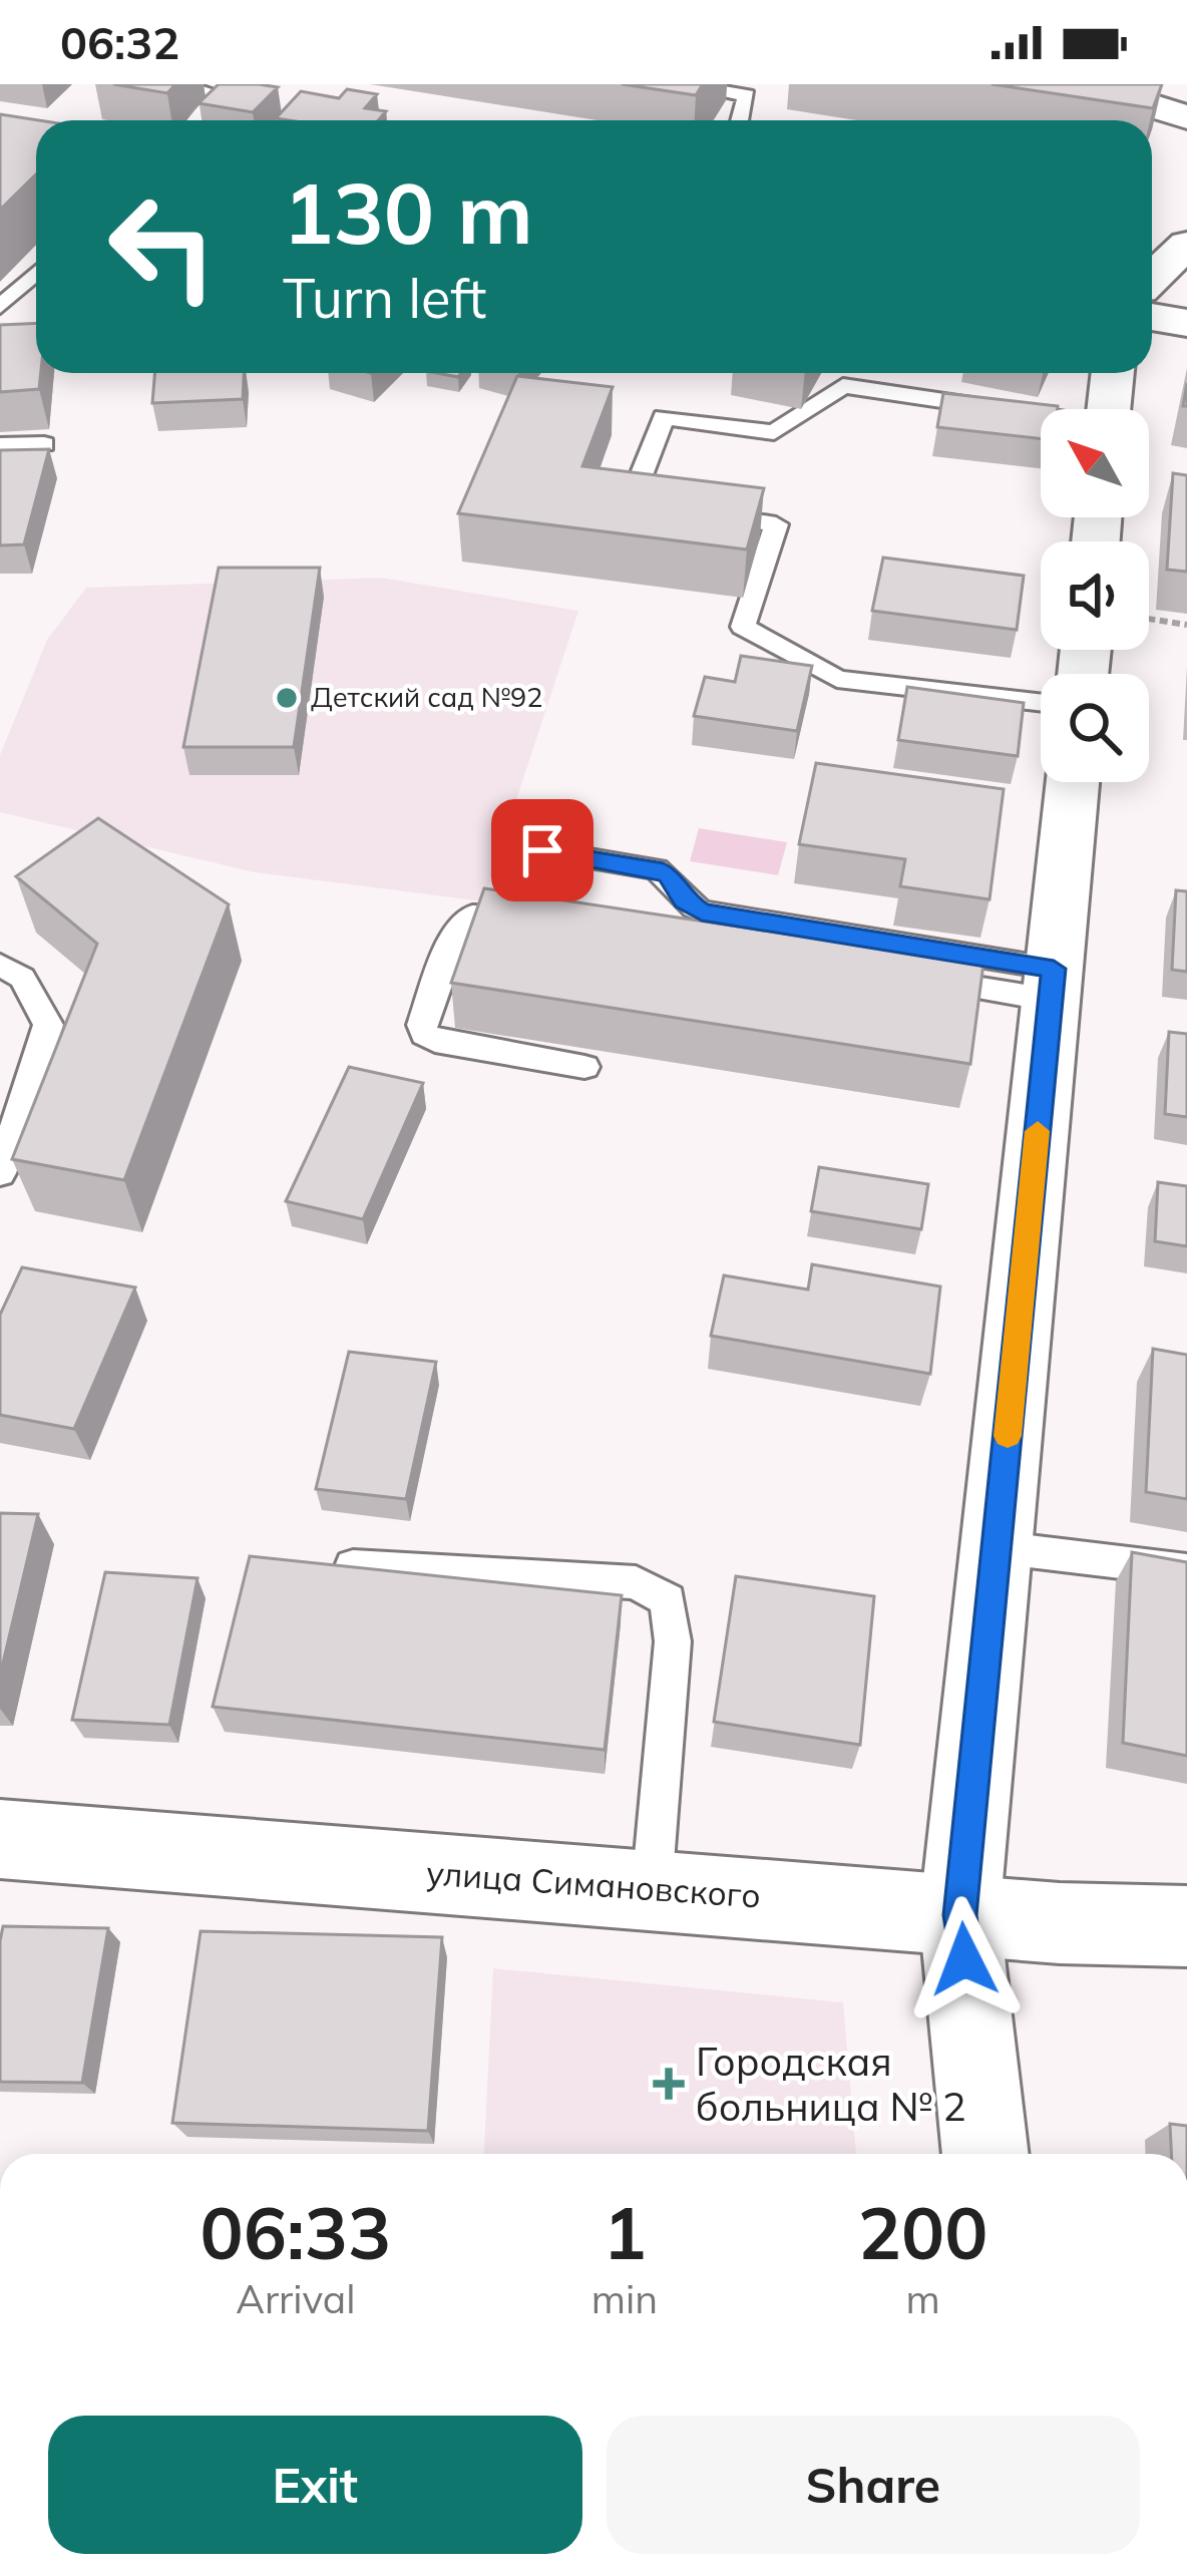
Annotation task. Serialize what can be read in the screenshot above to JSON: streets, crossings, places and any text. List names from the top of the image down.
{
  "streets": {
    "street": ["улица Симановского"]
  },
  "places": {
    "other": ["Детский сад №92"],
    "health": ["Городская больница № 2"]
  },
  "north": "top left",
  "page": {
    "status": "06:32",
    "turn": ["130 m", "Turn left"],
    "eta": [
      "06:33",
      "Arrival",
      "1",
      "min",
      "200",
      "m"
    ],
    "buttons": ["Exit", "Share"]
  }
}
